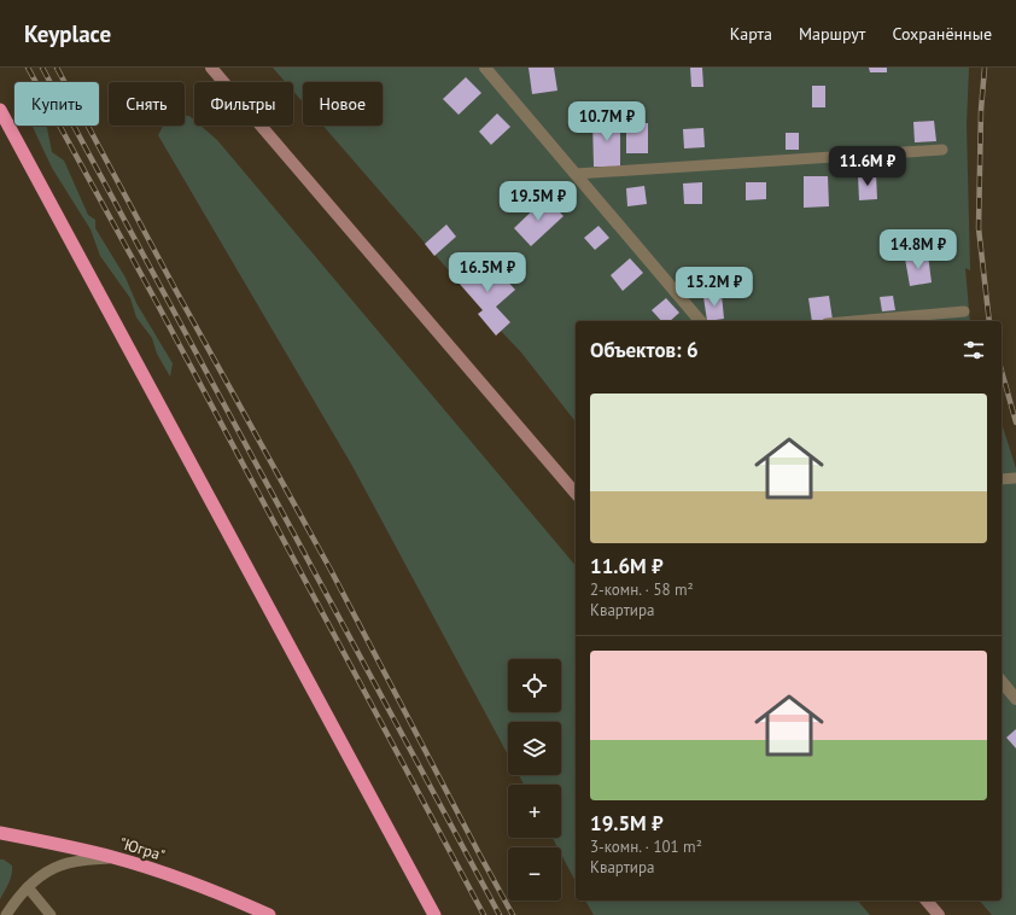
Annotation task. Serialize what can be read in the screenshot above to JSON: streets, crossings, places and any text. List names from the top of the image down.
{
  "streets": {
    "highway": ["\"Югра\""]
  },
  "page": {
    "header": "Keyplace",
    "nav": ["Карта", "Маршрут", "Сохранённые"],
    "chip": [
      "Купить",
      "Снять",
      "Фильтры",
      "Новое"
    ],
    "price": [
      "10.7M ₽",
      "11.6M ₽",
      "19.5M ₽",
      "14.8M ₽",
      "16.5M ₽",
      "15.2M ₽"
    ],
    "heading": "Объектов: 6",
    "list": [
      {
        "name": "11.6M ₽",
        "note": "2-комн. · 58 m² · Квартира"
      },
      {
        "name": "19.5M ₽",
        "note": "3-комн. · 101 m² · Квартира"
      }
    ],
    "map_buttons": ["+", "−"]
  }
}
